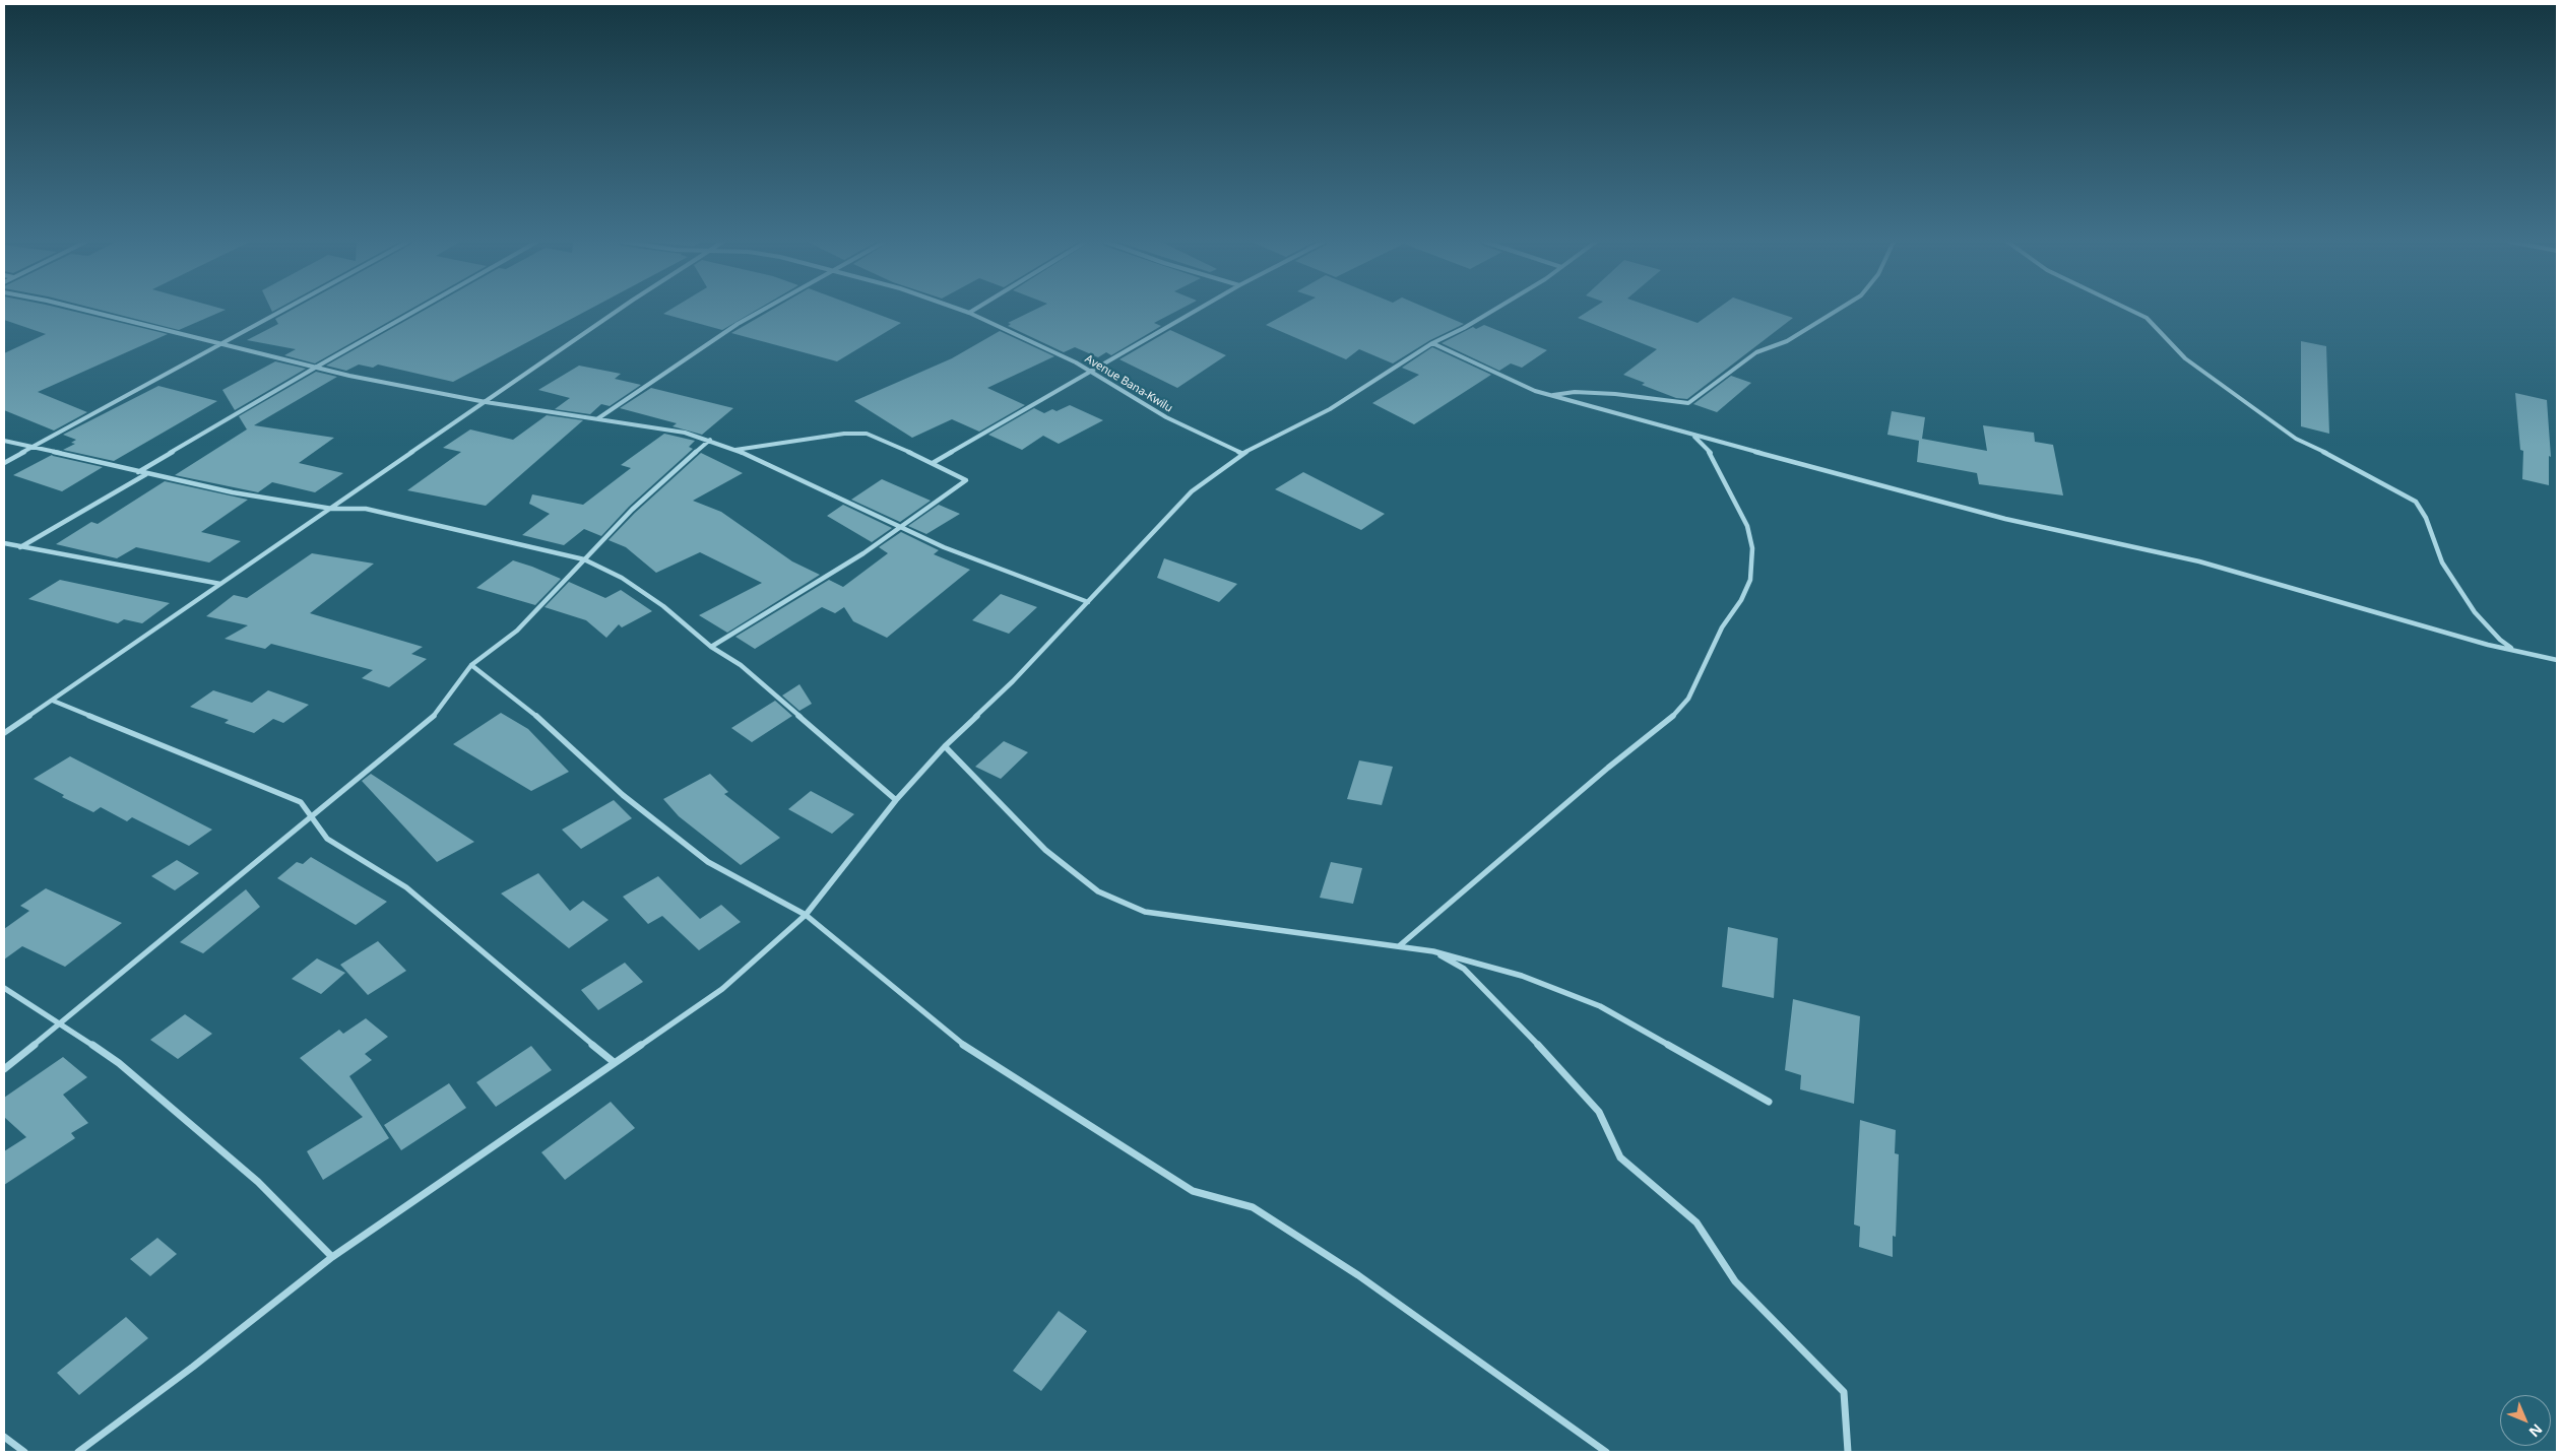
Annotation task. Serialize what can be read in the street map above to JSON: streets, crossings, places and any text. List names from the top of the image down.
{
  "streets": {
    "street": ["Avenue Bana-Kwilu"]
  },
  "north": "bottom right"
}
